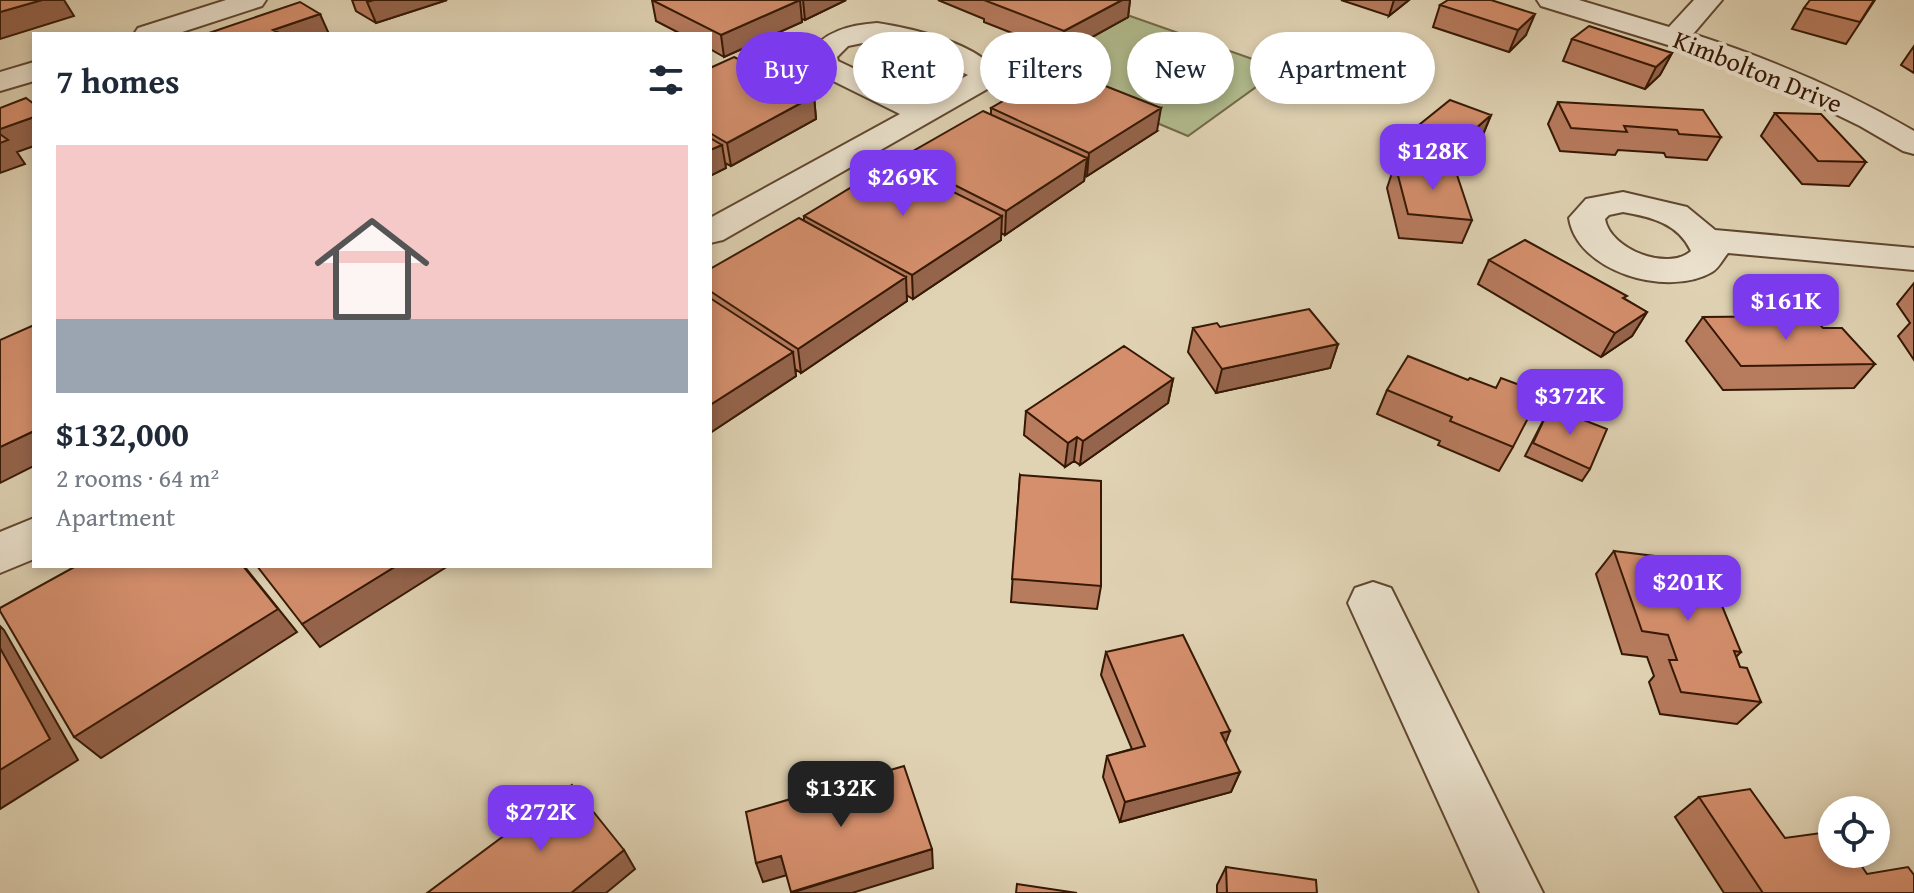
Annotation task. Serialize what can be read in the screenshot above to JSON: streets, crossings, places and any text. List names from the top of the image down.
{
  "streets": {
    "street": ["Kimbolton Drive"]
  },
  "page": {
    "chip": [
      "Buy",
      "Rent",
      "Filters",
      "New",
      "Apartment"
    ],
    "heading": "7 homes",
    "price": [
      "$128K",
      "$269K",
      "$161K",
      "$372K",
      "$201K",
      "$132K",
      "$272K"
    ],
    "list": [
      {
        "name": "$132,000",
        "note": "2 rooms · 64 m² · Apartment"
      }
    ]
  }
}
